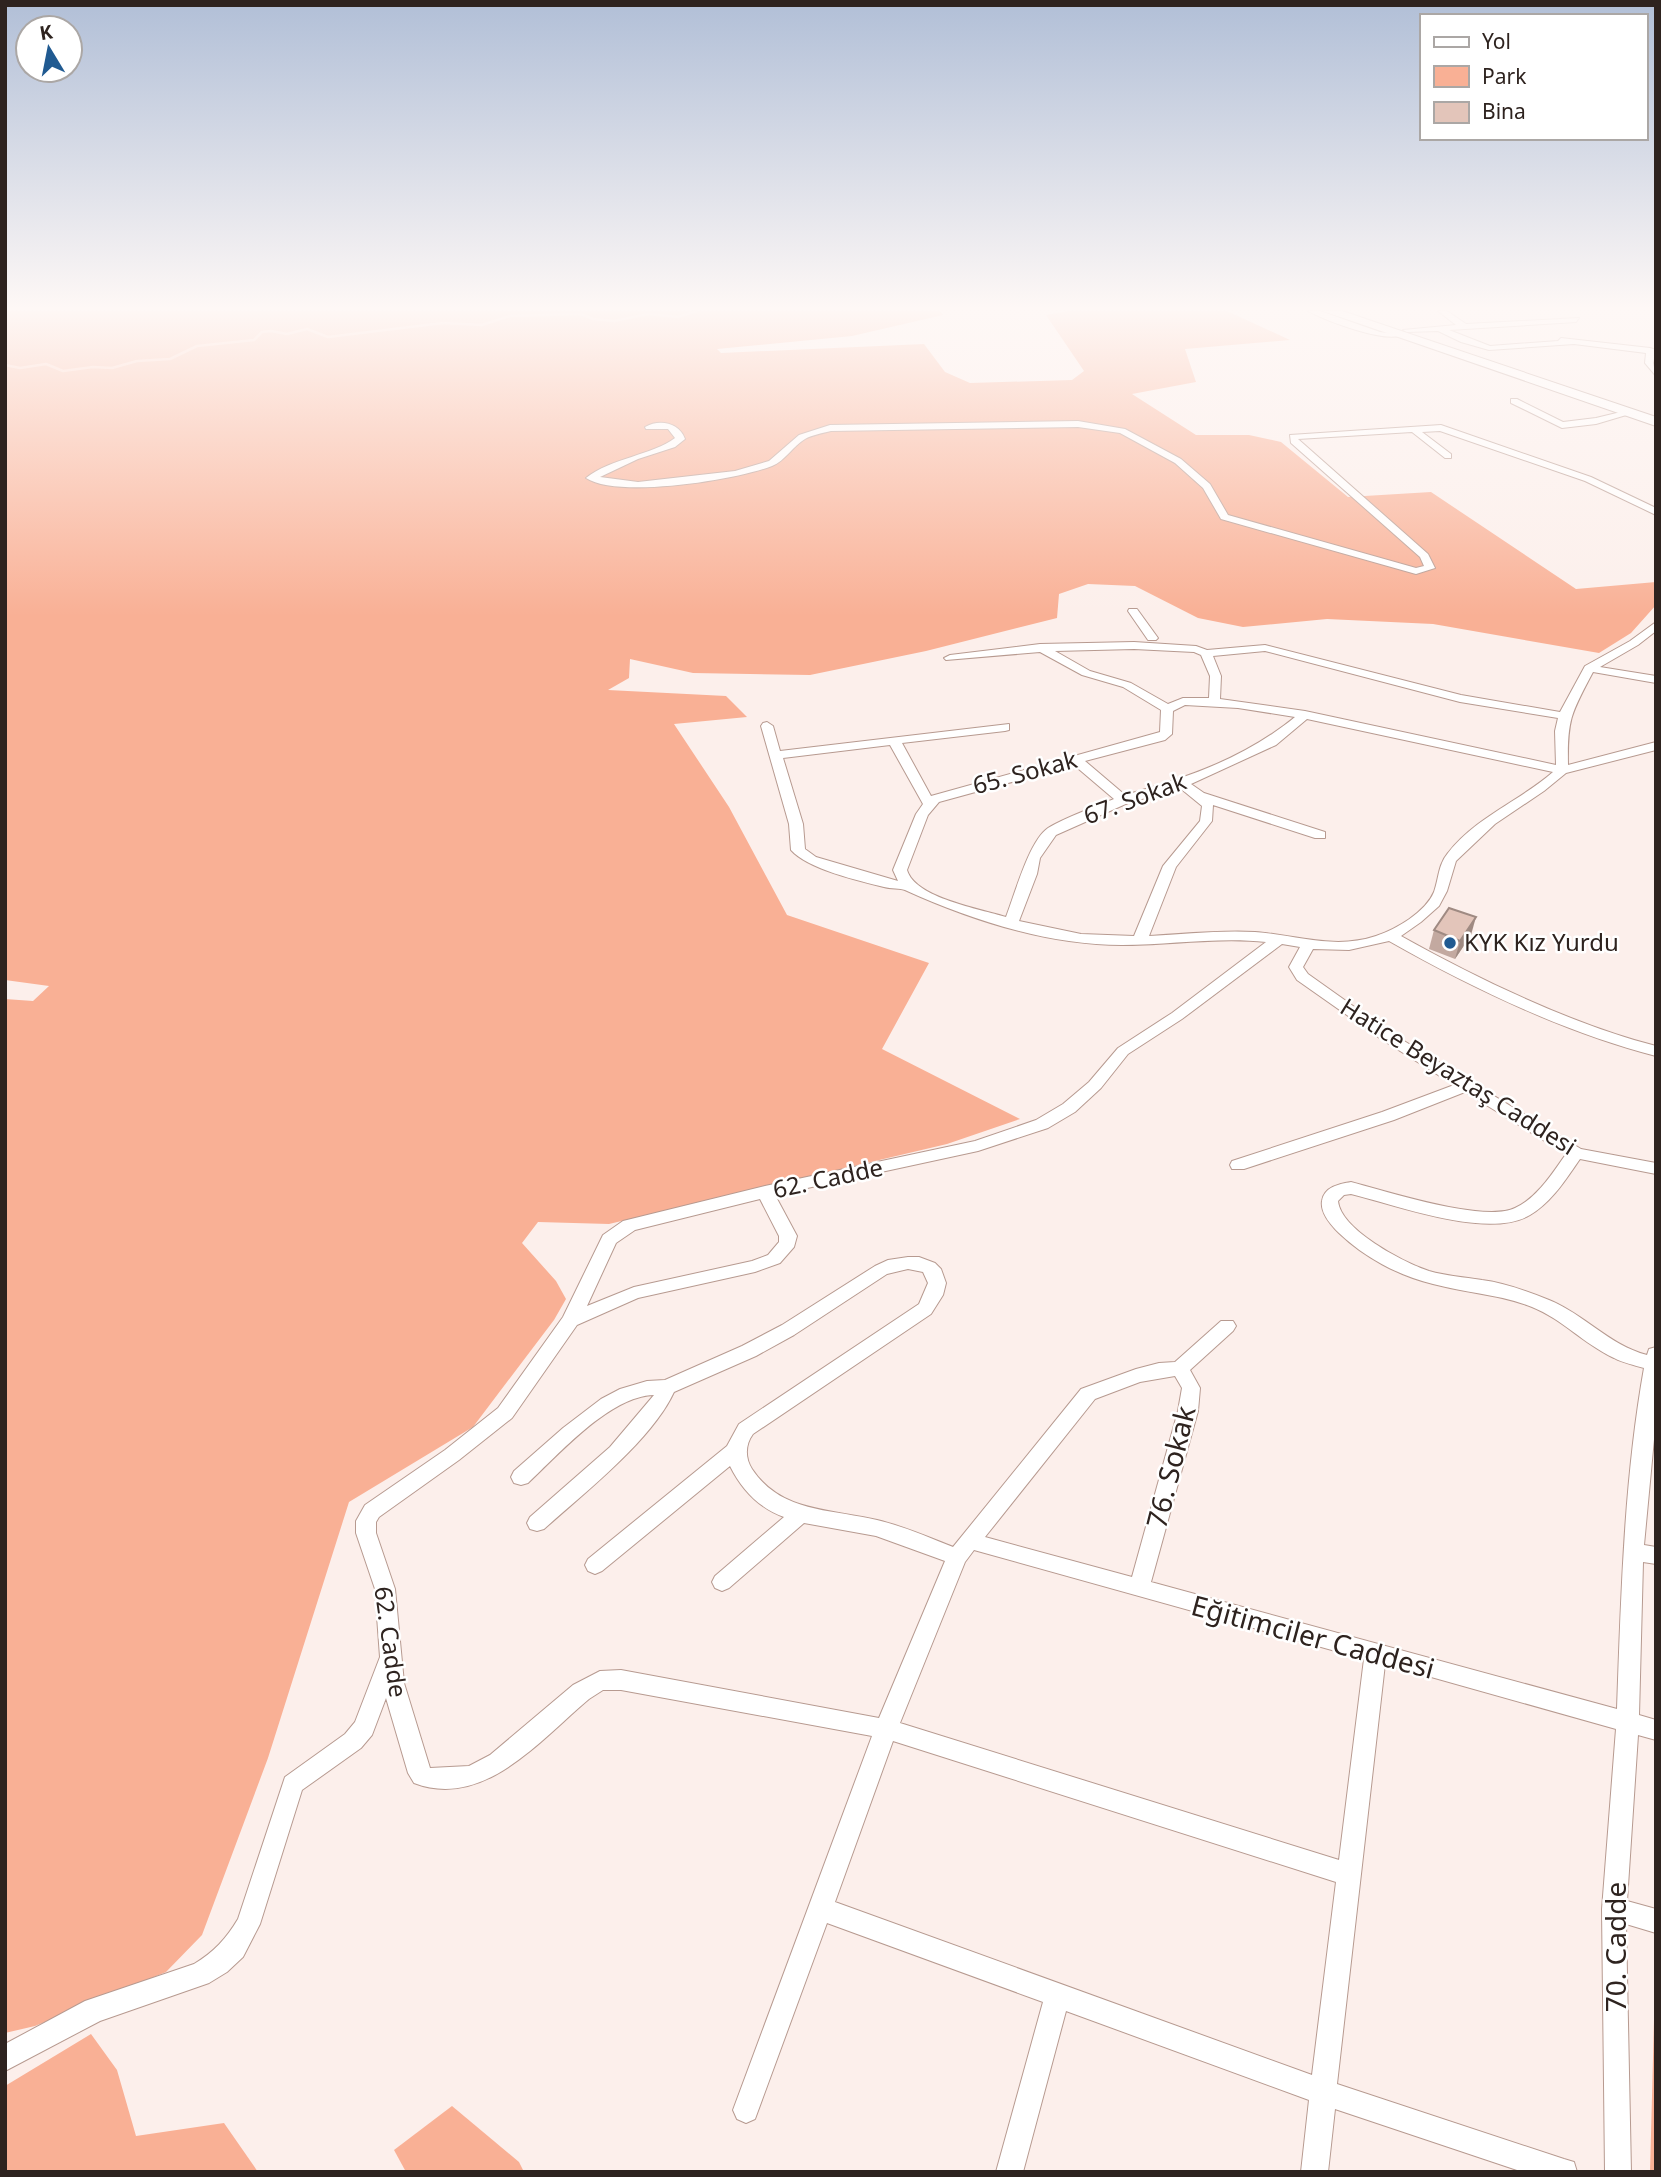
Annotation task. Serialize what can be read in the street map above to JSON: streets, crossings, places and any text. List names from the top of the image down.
{
  "streets": {
    "street": [
      "65. Sokak",
      "67. Sokak",
      "Hatice Beyaztaş Caddesi",
      "62. Cadde",
      "76. Sokak",
      "Eğitimciler Caddesi",
      "70. Cadde"
    ]
  },
  "crossings": [
    ["76. Sokak", "Eğitimciler Caddesi"],
    ["Eğitimciler Caddesi", "70. Cadde"]
  ],
  "places": ["KYK Kız Yurdu"],
  "legend": ["Yol", "Park", "Bina"],
  "north": "top"
}
